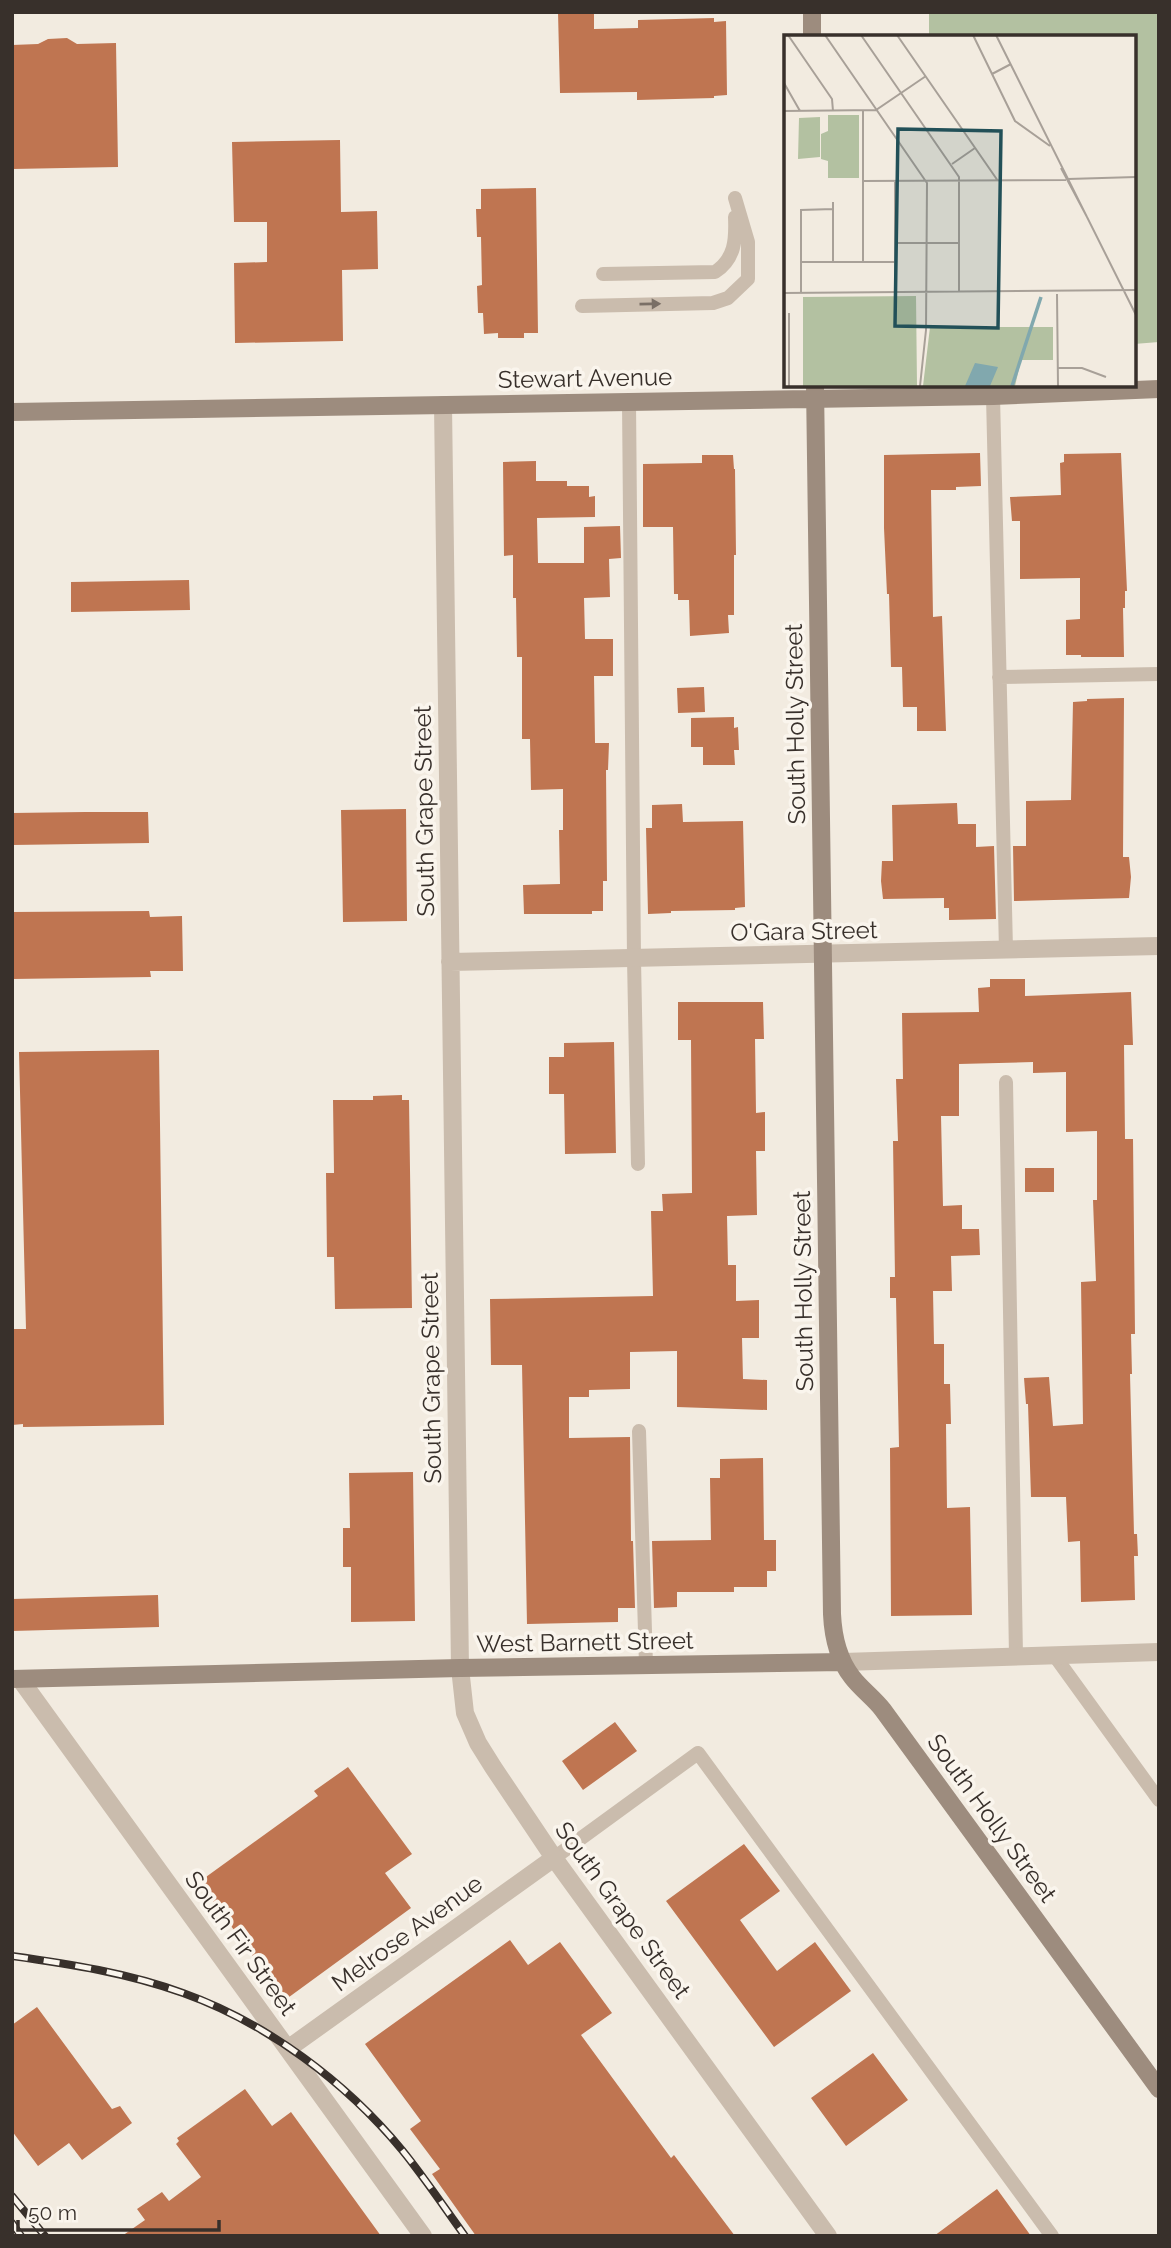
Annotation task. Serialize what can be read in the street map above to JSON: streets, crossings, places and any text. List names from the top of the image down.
{
  "streets": {
    "street": [
      "Stewart Avenue",
      "South Holly Street",
      "South Grape Street",
      "O'Gara Street",
      "West Barnett Street",
      "Melrose Avenue",
      "South Fir Street"
    ]
  },
  "crossings": [
    ["Stewart Avenue", "South Holly Street"],
    ["Stewart Avenue", "South Grape Street"],
    ["South Holly Street", "O'Gara Street"],
    ["South Holly Street", "West Barnett Street"],
    ["South Grape Street", "O'Gara Street"],
    ["South Grape Street", "West Barnett Street"],
    ["South Grape Street", "Melrose Avenue"],
    ["West Barnett Street", "South Fir Street"],
    ["Melrose Avenue", "South Fir Street"]
  ],
  "scale_bar": "50 m"
}
